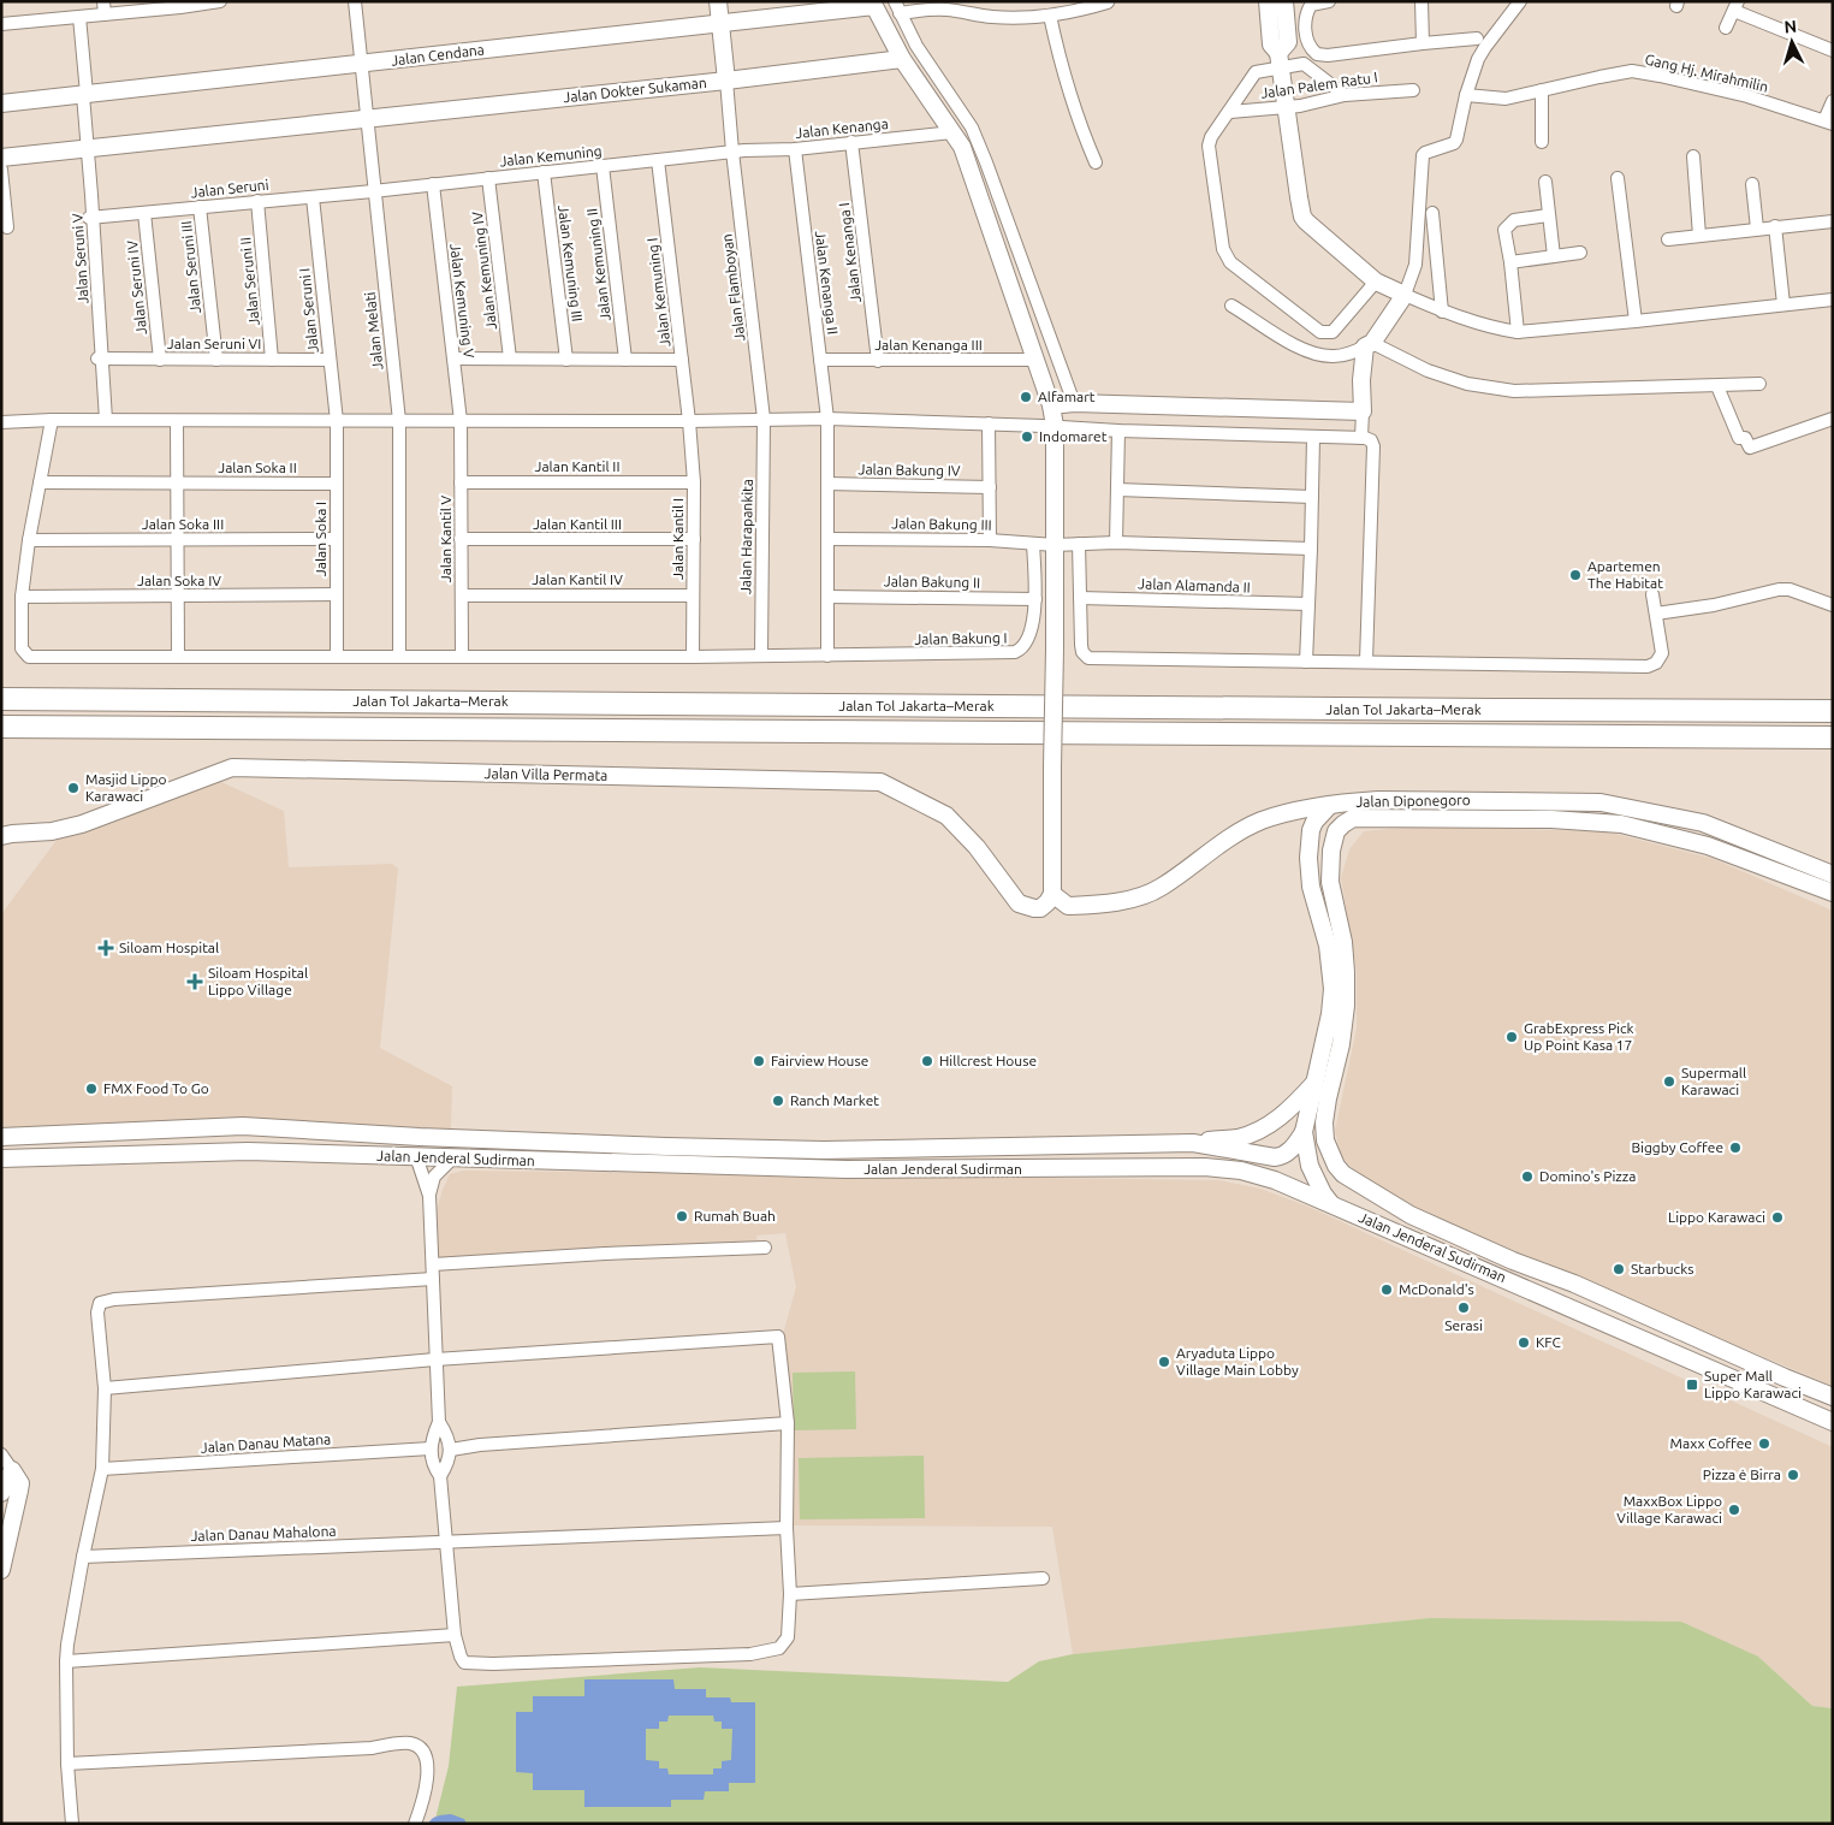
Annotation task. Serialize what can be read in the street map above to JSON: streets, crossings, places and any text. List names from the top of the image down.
{
  "streets": {
    "highway": ["Jalan Tol Jakarta–Merak"],
    "street": [
      "Jalan Cendana",
      "Gang Hj. Mirahmilin",
      "Jalan Palem Ratu I",
      "Jalan Dokter Sukaman",
      "Jalan Kenanga",
      "Jalan Kemuning",
      "Jalan Seruni",
      "Jalan Kenanga I",
      "Jalan Seruni V",
      "Jalan Kemuning III",
      "Jalan Kemuning II",
      "Jalan Seruni III",
      "Jalan Kemuning IV",
      "Jalan Seruni II",
      "Jalan Kenanga II",
      "Jalan Seruni IV",
      "Jalan Flamboyan",
      "Jalan Kemuning I",
      "Jalan Kemuning V",
      "Jalan Seruni I",
      "Jalan Melati",
      "Jalan Seruni VI",
      "Jalan Kenanga III",
      "Jalan Kantil II",
      "Jalan Soka II",
      "Jalan Bakung IV",
      "Jalan Soka III",
      "Jalan Kantil III",
      "Jalan Bakung III",
      "Jalan Harapankita",
      "Jalan Soka I",
      "Jalan Kantil V",
      "Jalan Kantil I",
      "Jalan Kantil IV",
      "Jalan Soka IV",
      "Jalan Bakung II",
      "Jalan Alamanda II",
      "Jalan Bakung I",
      "Jalan Villa Permata",
      "Jalan Diponegoro",
      "Jalan Jenderal Sudirman",
      "Jalan Danau Matana",
      "Jalan Danau Mahalona"
    ]
  },
  "crossings": [
    ["Jalan Cendana", "Jalan Seruni V"],
    ["Jalan Cendana", "Jalan Melati"],
    ["Jalan Dokter Sukaman", "Jalan Flamboyan"],
    ["Jalan Dokter Sukaman", "Jalan Melati"],
    ["Jalan Kenanga", "Jalan Kemuning"],
    ["Jalan Kenanga", "Jalan Kenanga I"],
    ["Jalan Kenanga", "Jalan Kenanga II"],
    ["Jalan Kenanga", "Jalan Flamboyan"],
    ["Jalan Kemuning", "Jalan Seruni"],
    ["Jalan Kemuning", "Jalan Kemuning III"],
    ["Jalan Kemuning", "Jalan Kemuning II"],
    ["Jalan Kemuning", "Jalan Kemuning IV"],
    ["Jalan Kemuning", "Jalan Flamboyan"],
    ["Jalan Kemuning", "Jalan Kemuning I"],
    ["Jalan Kemuning", "Jalan Kemuning V"],
    ["Jalan Kemuning", "Jalan Melati"],
    ["Jalan Seruni", "Jalan Seruni V"],
    ["Jalan Seruni", "Jalan Seruni III"],
    ["Jalan Seruni", "Jalan Seruni II"],
    ["Jalan Seruni", "Jalan Seruni IV"],
    ["Jalan Seruni", "Jalan Seruni I"],
    ["Jalan Seruni", "Jalan Melati"],
    ["Jalan Kenanga I", "Jalan Kenanga III"],
    ["Jalan Seruni V", "Jalan Seruni VI"],
    ["Jalan Seruni III", "Jalan Seruni VI"],
    ["Jalan Seruni II", "Jalan Seruni VI"],
    ["Jalan Kenanga II", "Jalan Kenanga III"],
    ["Jalan Seruni IV", "Jalan Seruni VI"],
    ["Jalan Flamboyan", "Jalan Harapankita"],
    ["Jalan Kemuning I", "Jalan Kantil I"],
    ["Jalan Kemuning V", "Jalan Kantil V"],
    ["Jalan Seruni I", "Jalan Seruni VI"],
    ["Jalan Seruni I", "Jalan Soka I"],
    ["Jalan Melati", "Jalan Bakung I"],
    ["Jalan Kantil II", "Jalan Kantil V"],
    ["Jalan Kantil II", "Jalan Kantil I"],
    ["Jalan Soka II", "Jalan Soka I"],
    ["Jalan Soka II", "Jalan Bakung I"],
    ["Jalan Soka III", "Jalan Soka I"],
    ["Jalan Soka III", "Jalan Bakung I"],
    ["Jalan Kantil III", "Jalan Kantil V"],
    ["Jalan Kantil III", "Jalan Kantil I"],
    ["Jalan Bakung III", "Jalan Bakung I"],
    ["Jalan Harapankita", "Jalan Bakung I"],
    ["Jalan Soka I", "Jalan Soka IV"],
    ["Jalan Soka I", "Jalan Bakung I"],
    ["Jalan Kantil V", "Jalan Kantil IV"],
    ["Jalan Kantil V", "Jalan Bakung I"],
    ["Jalan Kantil I", "Jalan Kantil IV"],
    ["Jalan Kantil I", "Jalan Bakung I"],
    ["Jalan Soka IV", "Jalan Bakung I"],
    ["Jalan Bakung II", "Jalan Bakung I"],
    ["Jalan Villa Permata", "Jalan Diponegoro"],
    ["Jalan Diponegoro", "Jalan Jenderal Sudirman"]
  ],
  "places": {
    "other": [
      "Alfamart",
      "Indomaret",
      "Apartemen The Habitat",
      "Masjid Lippo Karawaci",
      "GrabExpress Pick Up Point Kasa 17",
      "Fairview House",
      "Hillcrest House",
      "Supermall Karawaci",
      "FMX Food To Go",
      "Ranch Market",
      "Biggby Coffee",
      "Domino's Pizza",
      "Rumah Buah",
      "Lippo Karawaci",
      "Starbucks",
      "McDonald's",
      "Serasi",
      "KFC",
      "Aryaduta Lippo Village Main Lobby",
      "Maxx Coffee",
      "Pizza ė Birra",
      "MaxxBox Lippo Village Karawaci"
    ],
    "health": ["Siloam Hospital", "Siloam Hospital Lippo Village"],
    "transit": ["Super Mall Lippo Karawaci"]
  },
  "north": "top"
}
